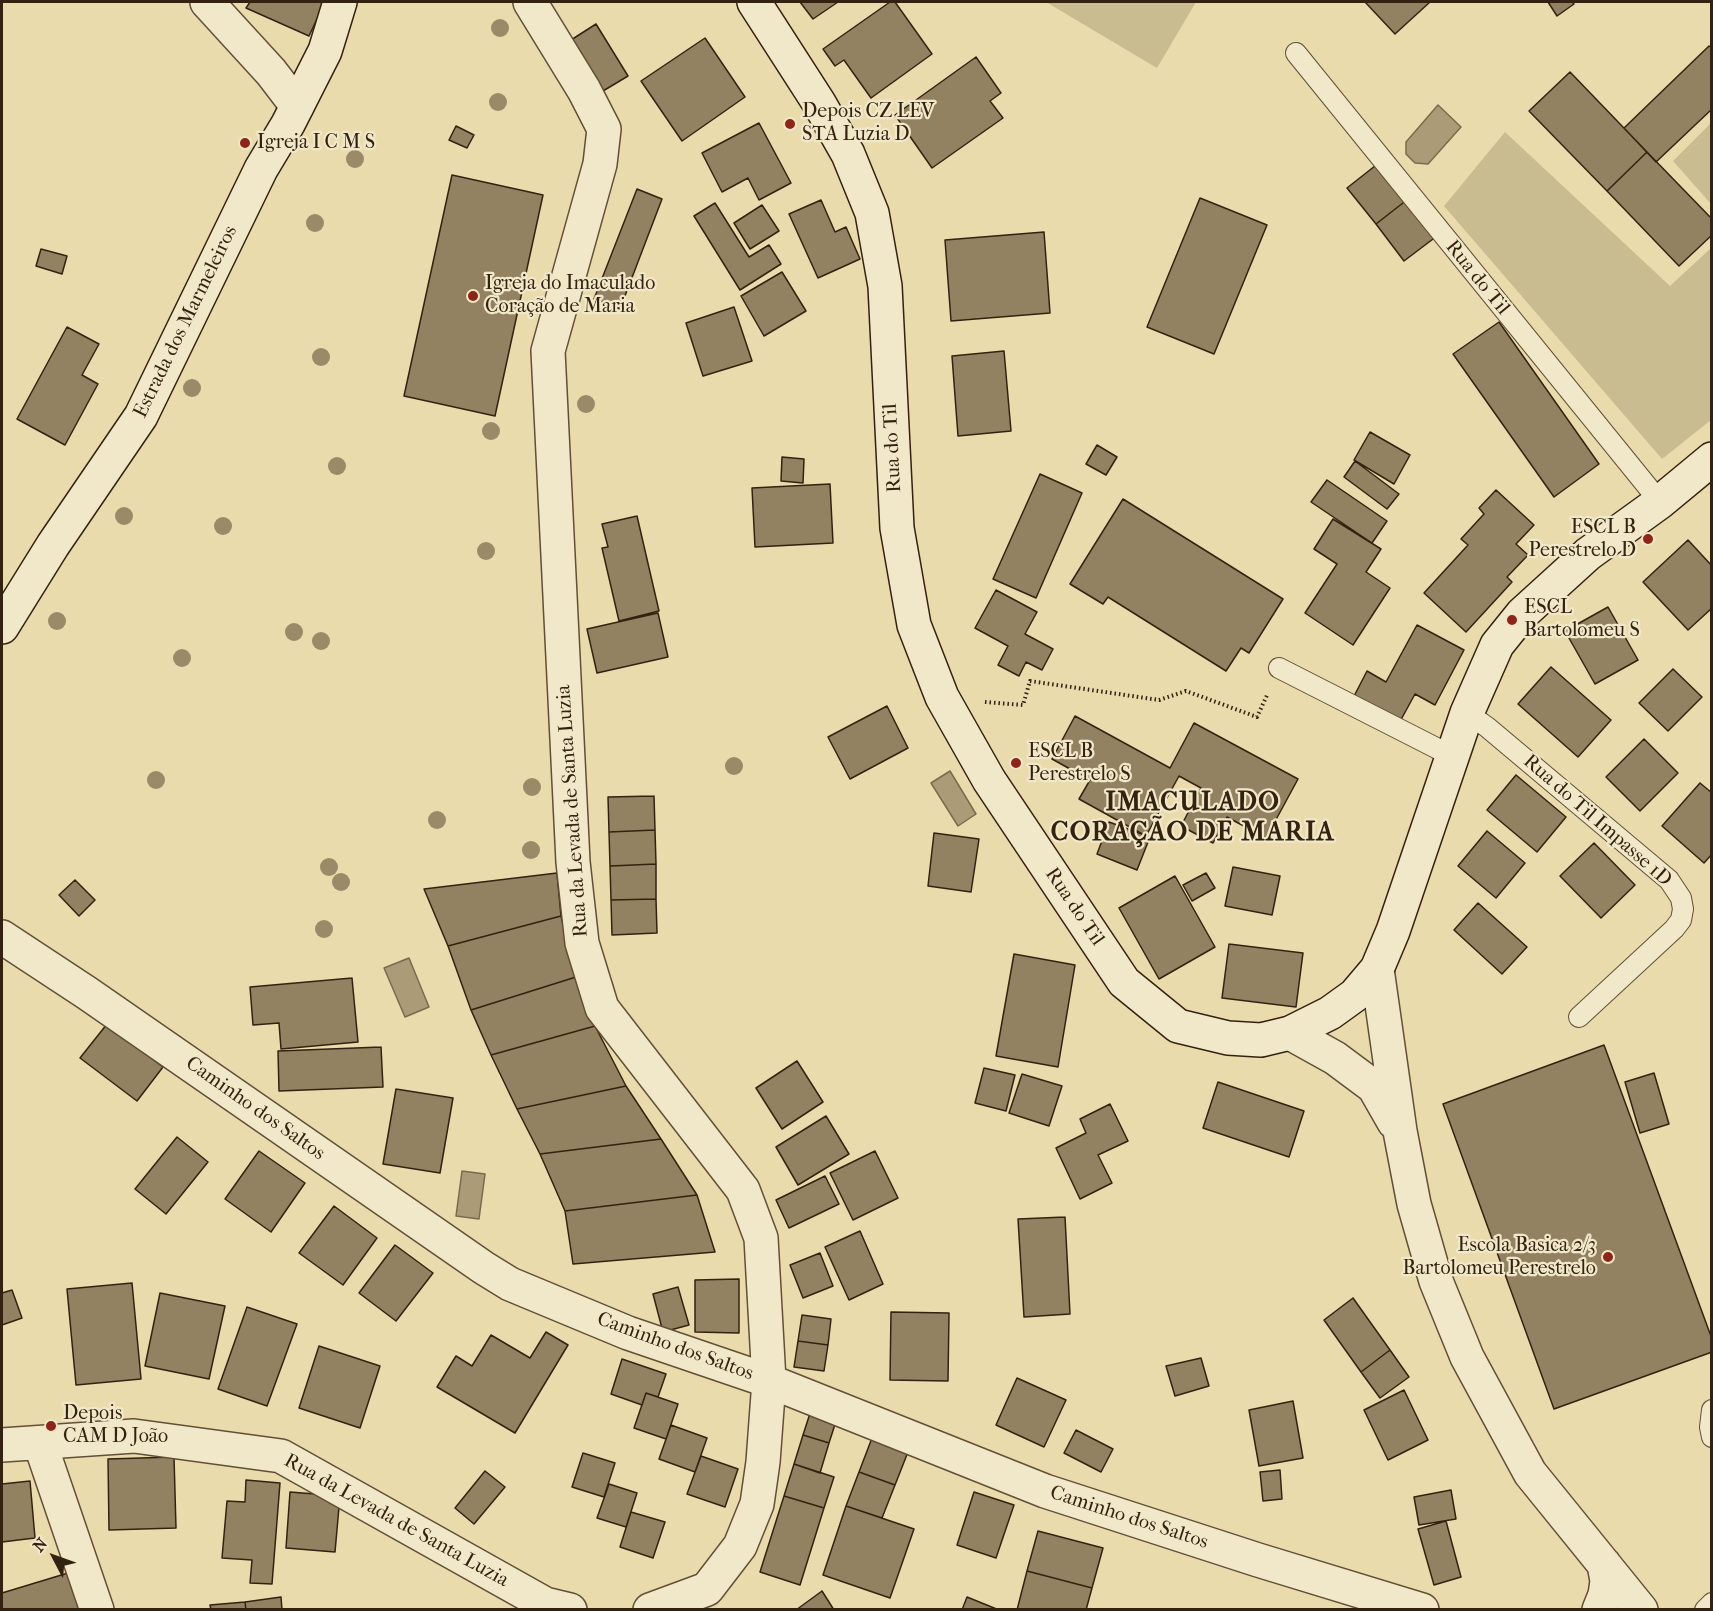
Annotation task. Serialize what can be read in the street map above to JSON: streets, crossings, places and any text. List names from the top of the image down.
{
  "streets": {
    "street": [
      "Rua do Til",
      "Estrada dos Marmeleiros",
      "Rua da Levada de Santa Luzia",
      "Caminho dos Saltos"
    ],
    "lane": ["Rua do Til Impasse 1D"]
  },
  "crossings": [
    ["Rua do Til", "Rua do Til Impasse 1D"],
    ["Rua da Levada de Santa Luzia", "Caminho dos Saltos"]
  ],
  "districts": ["IMACULADO CORAÇÃO DE MARIA"],
  "places": [
    "Depois CZ LEV STA Luzia D",
    "Igreja I C M S",
    "Igreja do Imaculado Coração de Maria",
    "ESCL B Perestrelo D",
    "ESCL Bartolomeu S",
    "ESCL B Perestrelo S",
    "Escola Basica 2/3 Bartolomeu Perestrelo",
    "Depois CAM D João"
  ],
  "north": "top left"
}
